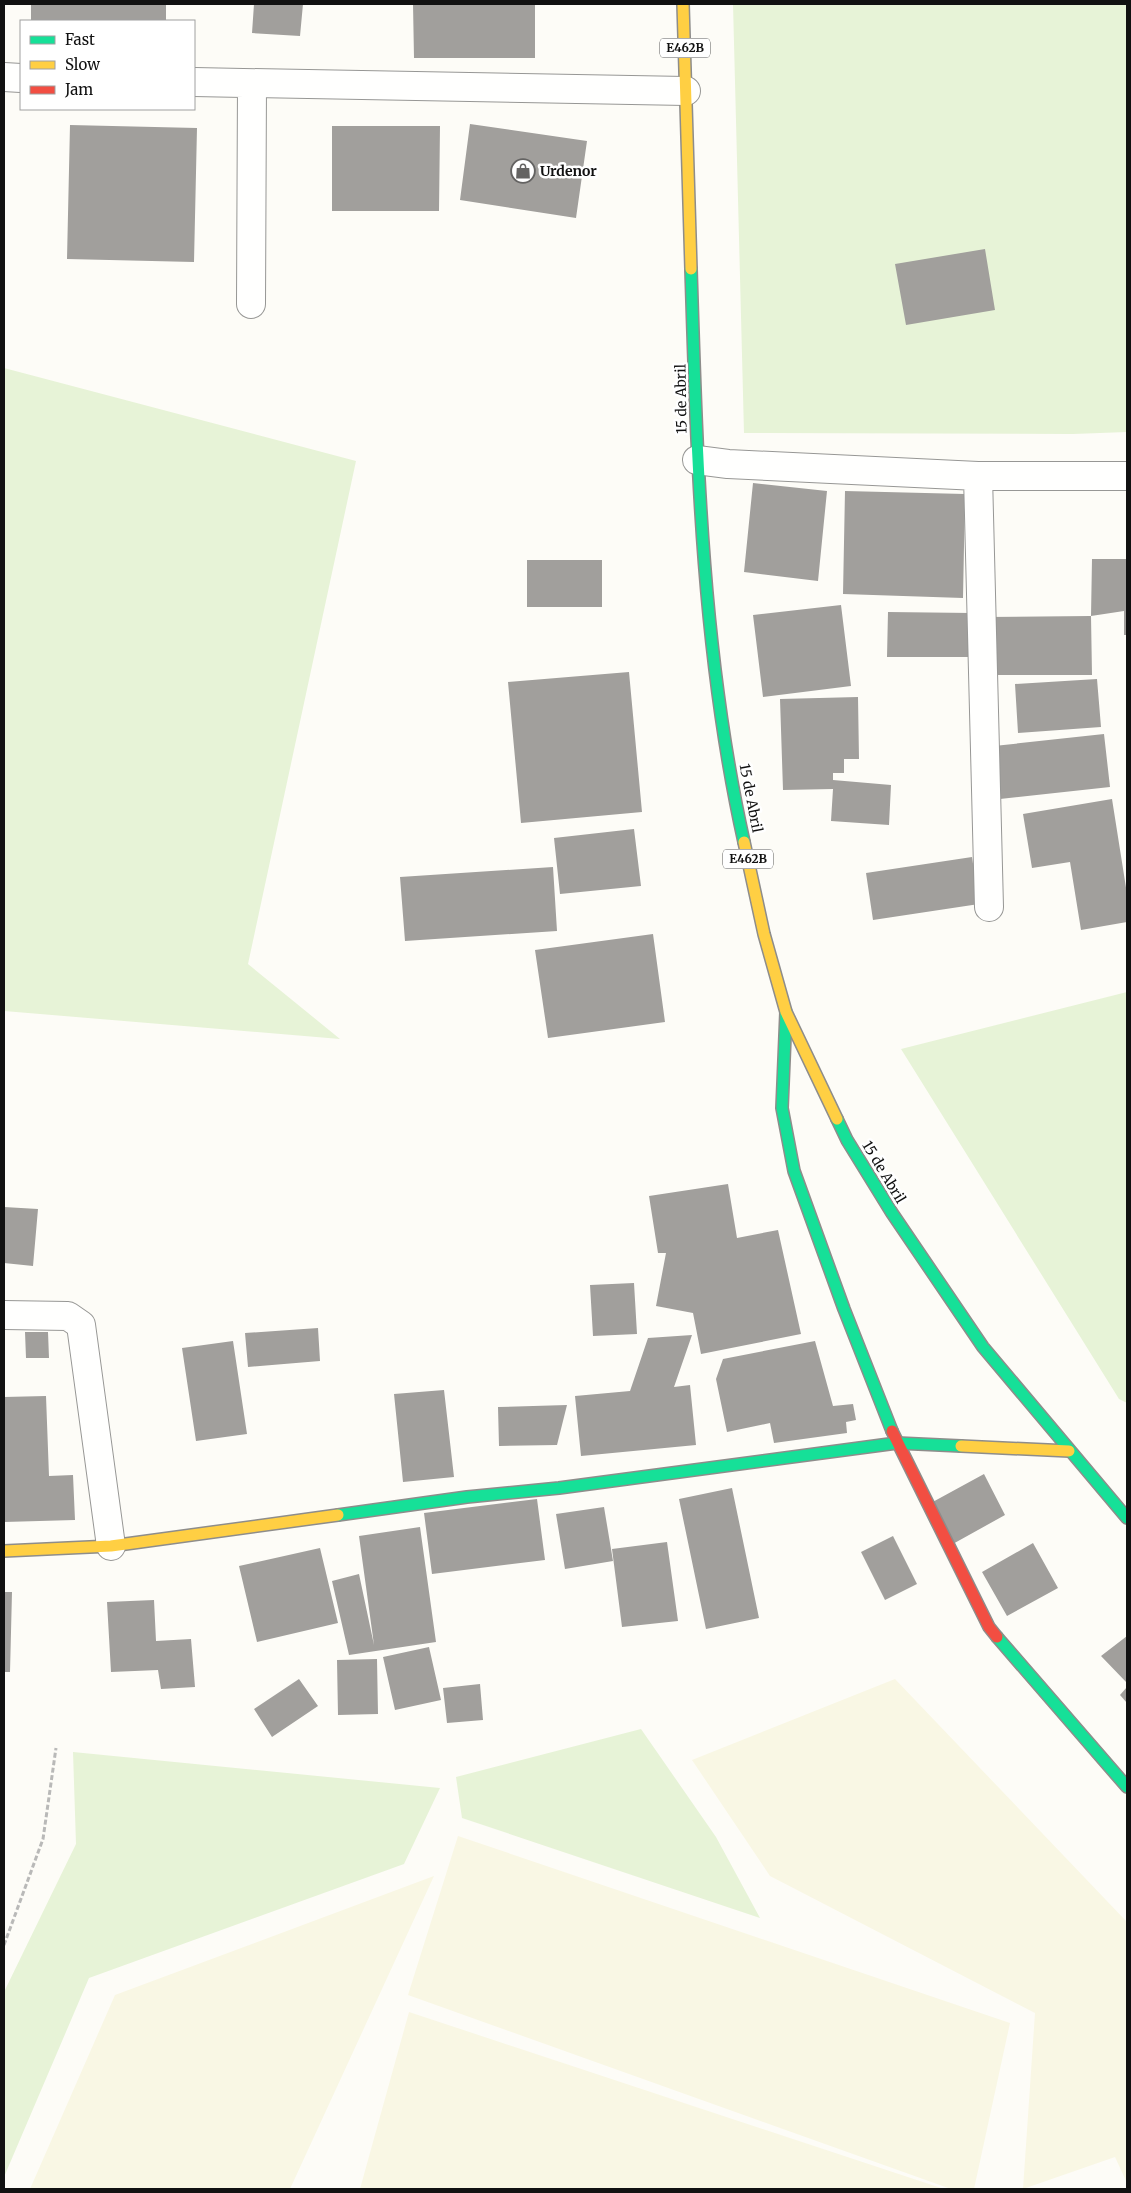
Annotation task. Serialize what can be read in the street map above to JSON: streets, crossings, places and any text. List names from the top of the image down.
{
  "streets": {
    "street": ["E462B", "15 de Abril"]
  },
  "places": {
    "shop": ["Urdenor"]
  },
  "legend": ["Fast", "Slow", "Jam"]
}
